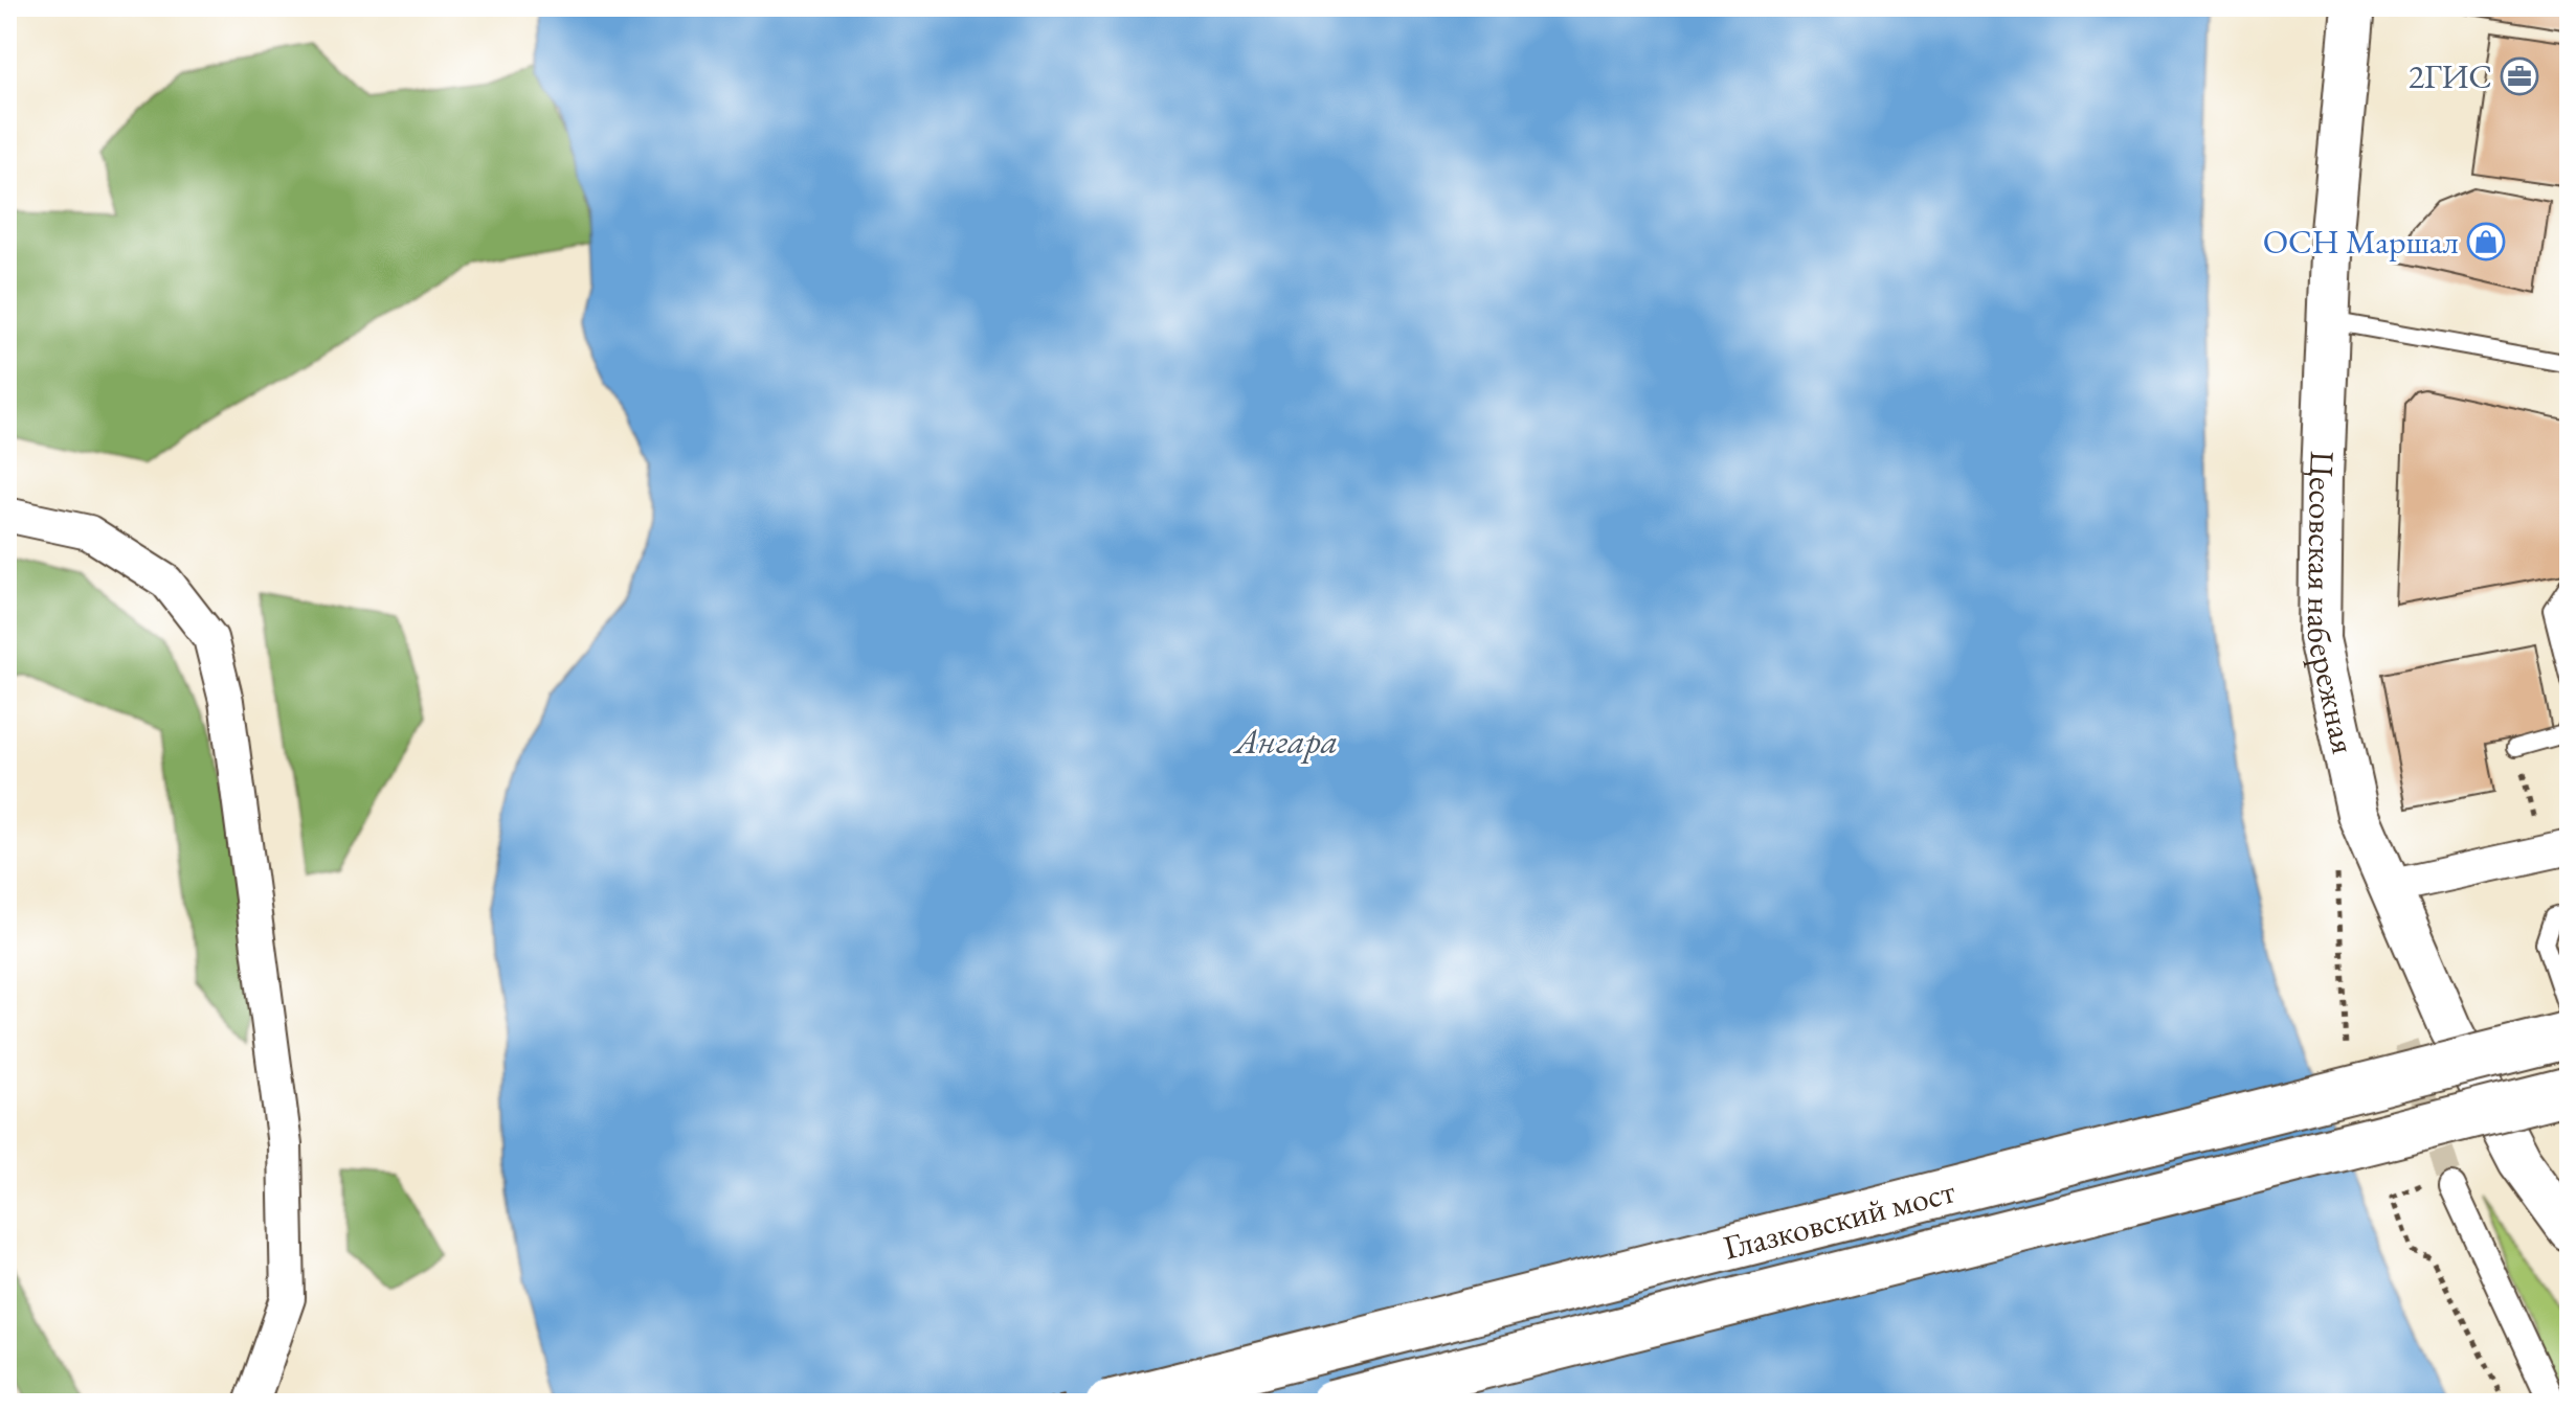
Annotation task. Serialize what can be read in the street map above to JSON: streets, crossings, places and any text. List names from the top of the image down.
{
  "streets": {
    "main road": ["Глазковский мост"],
    "street": ["Цесовская набережная"]
  },
  "water": ["Ангара"],
  "places": {
    "office": ["2ГИС"],
    "shop": ["ОСН Маршал"]
  }
}
